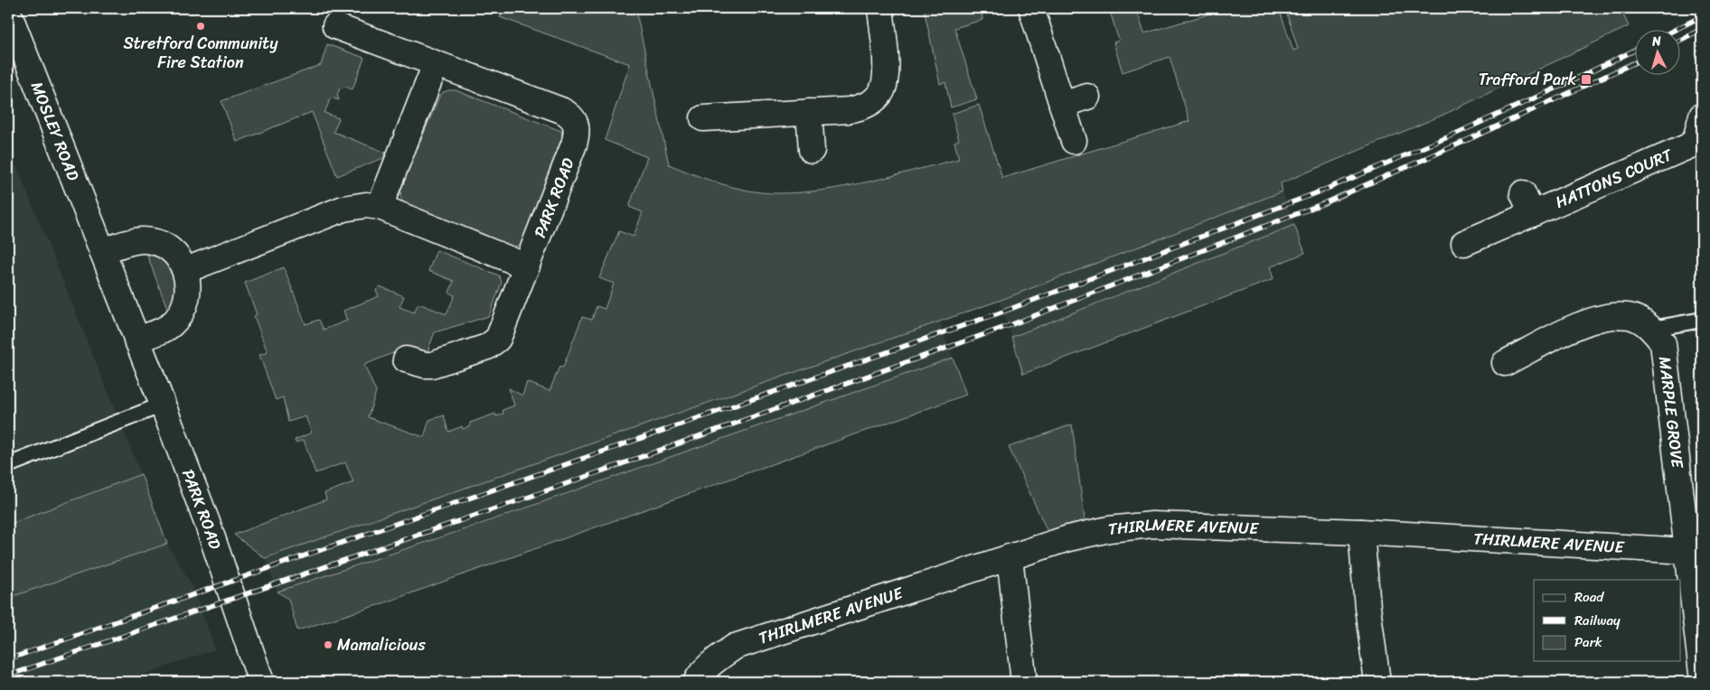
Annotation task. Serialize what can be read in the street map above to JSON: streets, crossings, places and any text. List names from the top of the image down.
{
  "streets": {
    "street": [
      "MOSLEY ROAD",
      "HATTONS COURT",
      "PARK ROAD",
      "MARPLE GROVE",
      "THIRLMERE AVENUE"
    ]
  },
  "crossings": [
    ["MOSLEY ROAD", "PARK ROAD"],
    ["MARPLE GROVE", "THIRLMERE AVENUE"]
  ],
  "places": {
    "other": ["Stretford Community Fire Station", "Mamalicious"],
    "transit": ["Trafford Park"]
  },
  "legend": ["Road", "Railway", "Park"],
  "north": "top"
}
